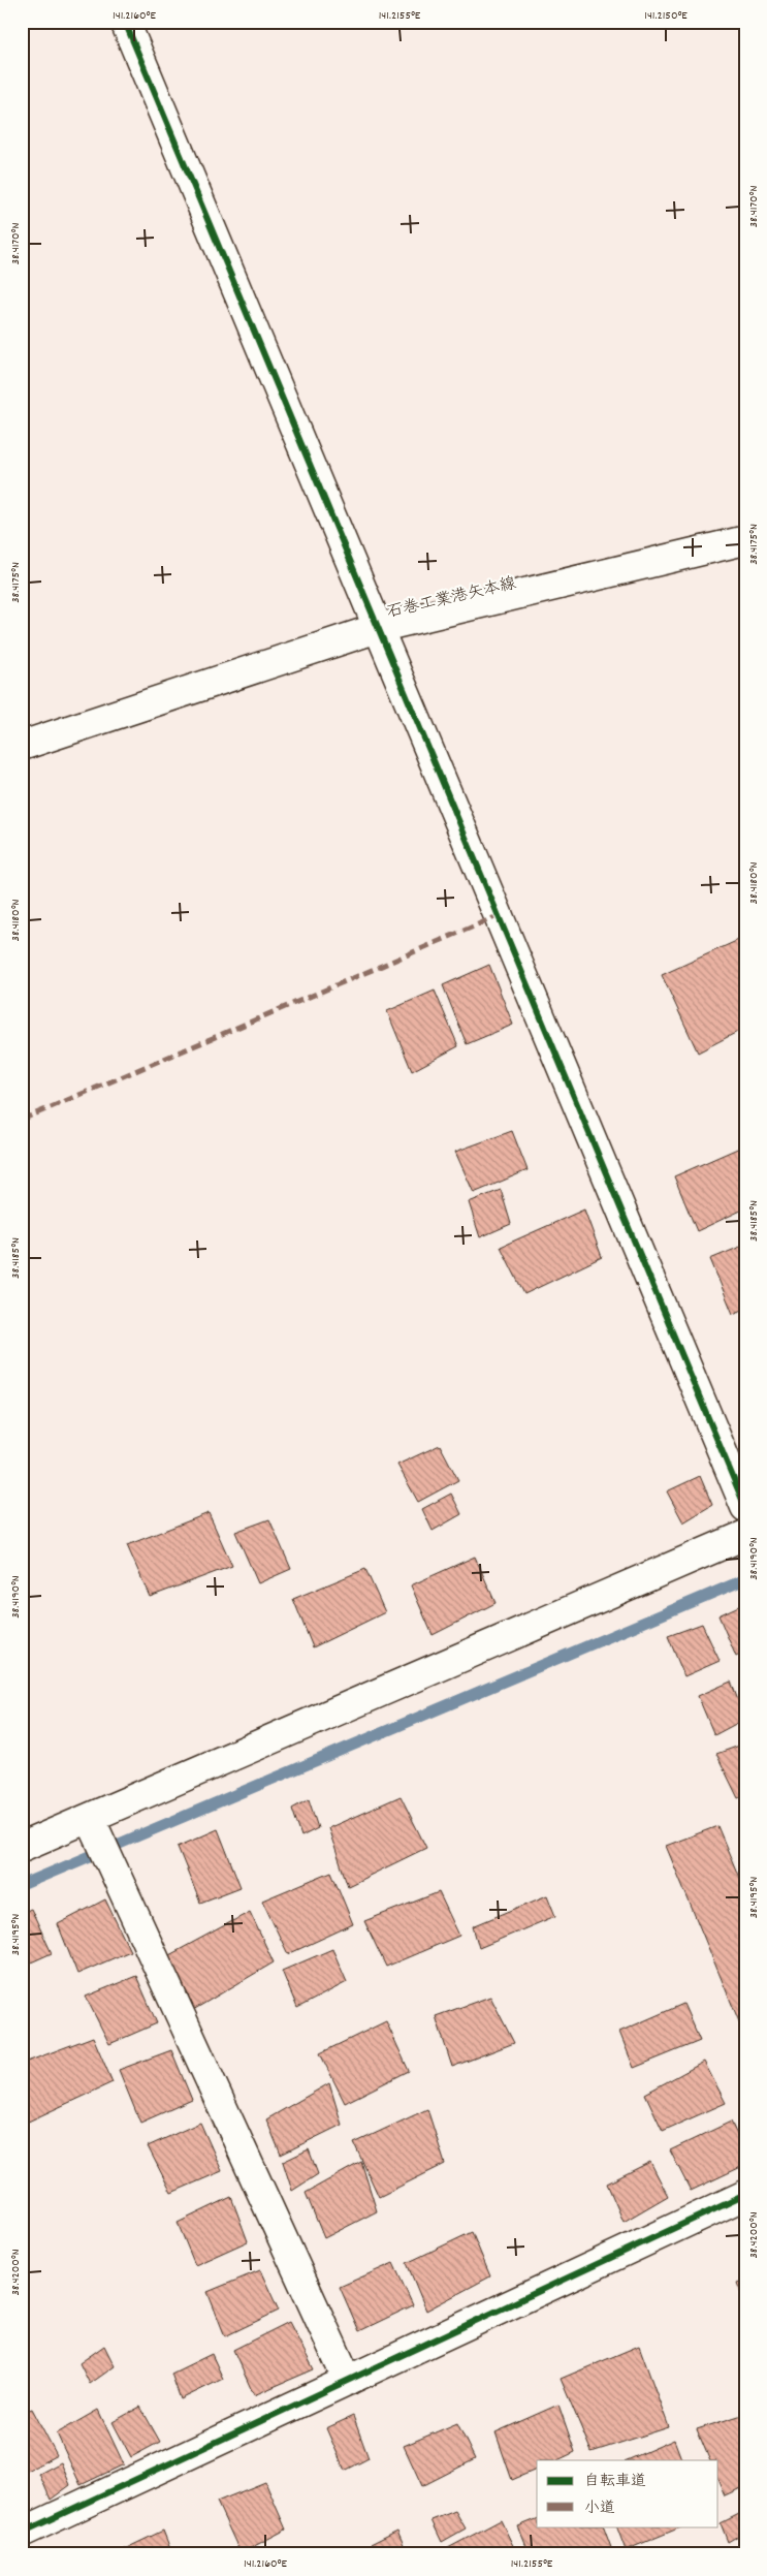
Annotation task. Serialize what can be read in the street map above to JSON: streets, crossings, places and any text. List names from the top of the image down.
{
  "streets": {
    "street": ["石巻工業港矢本線"]
  },
  "legend": ["自転車道", "小道"],
  "coordinates": [
    "141.2160°E",
    "141.2155°E",
    "141.2150°E",
    "38.4170°N",
    "38.4175°N",
    "38.4180°N",
    "38.4185°N",
    "38.4190°N",
    "38.4195°N",
    "38.4200°N"
  ]
}
